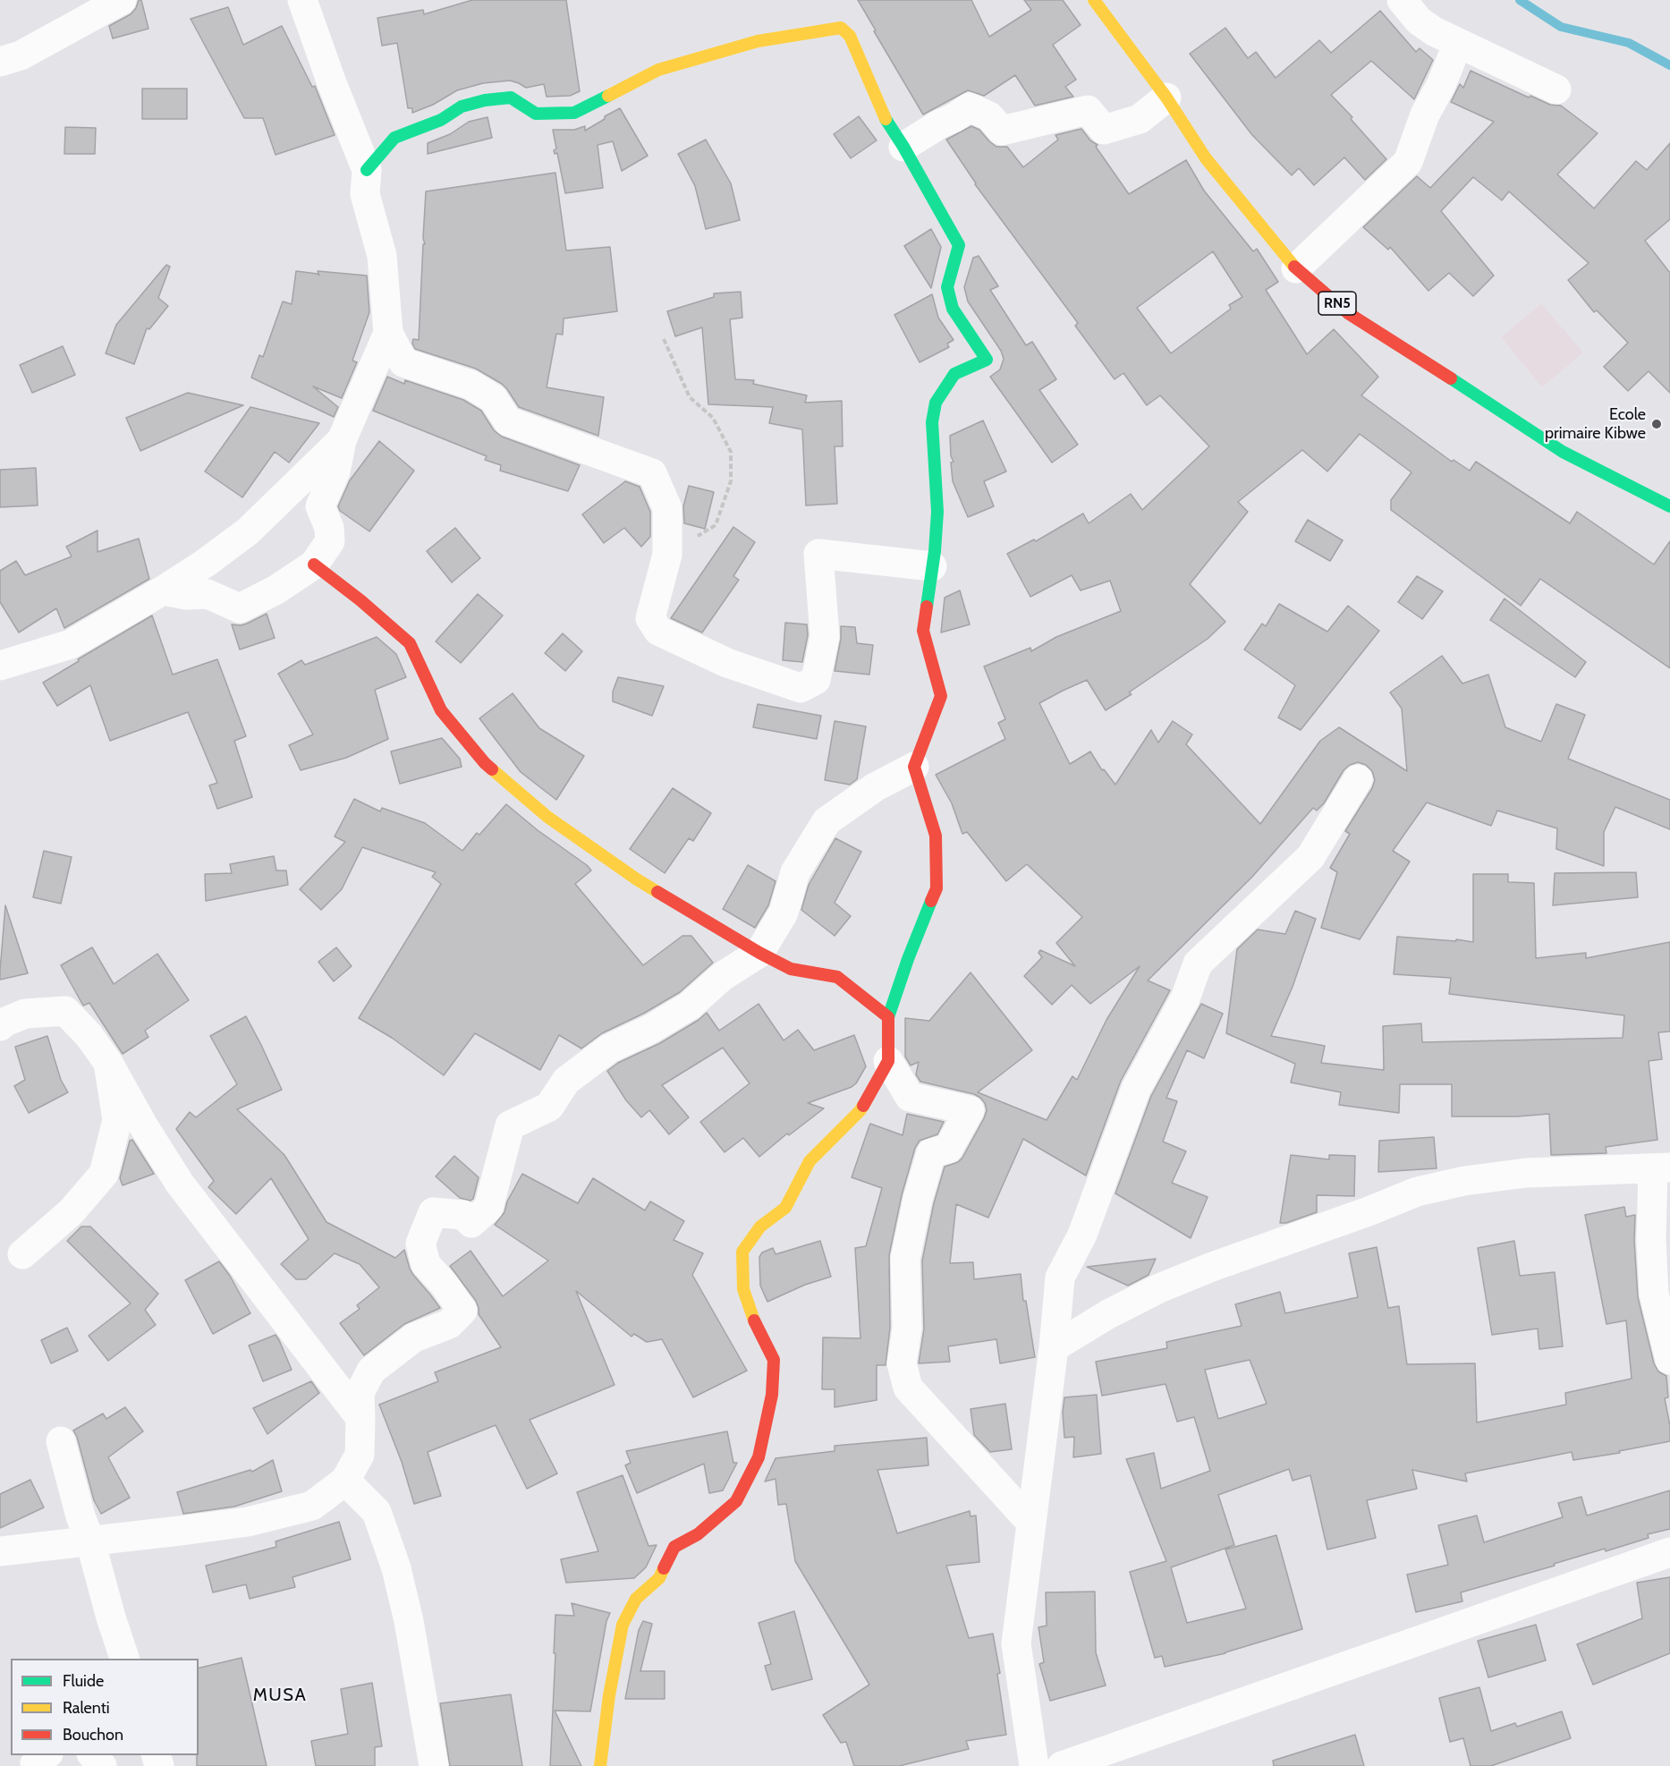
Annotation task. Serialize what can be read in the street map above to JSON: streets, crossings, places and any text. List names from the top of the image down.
{
  "streets": {
    "main road": ["RN5"]
  },
  "districts": ["MUSA"],
  "places": ["Ecole primaire Kibwe"],
  "legend": ["Fluide", "Ralenti", "Bouchon"]
}
